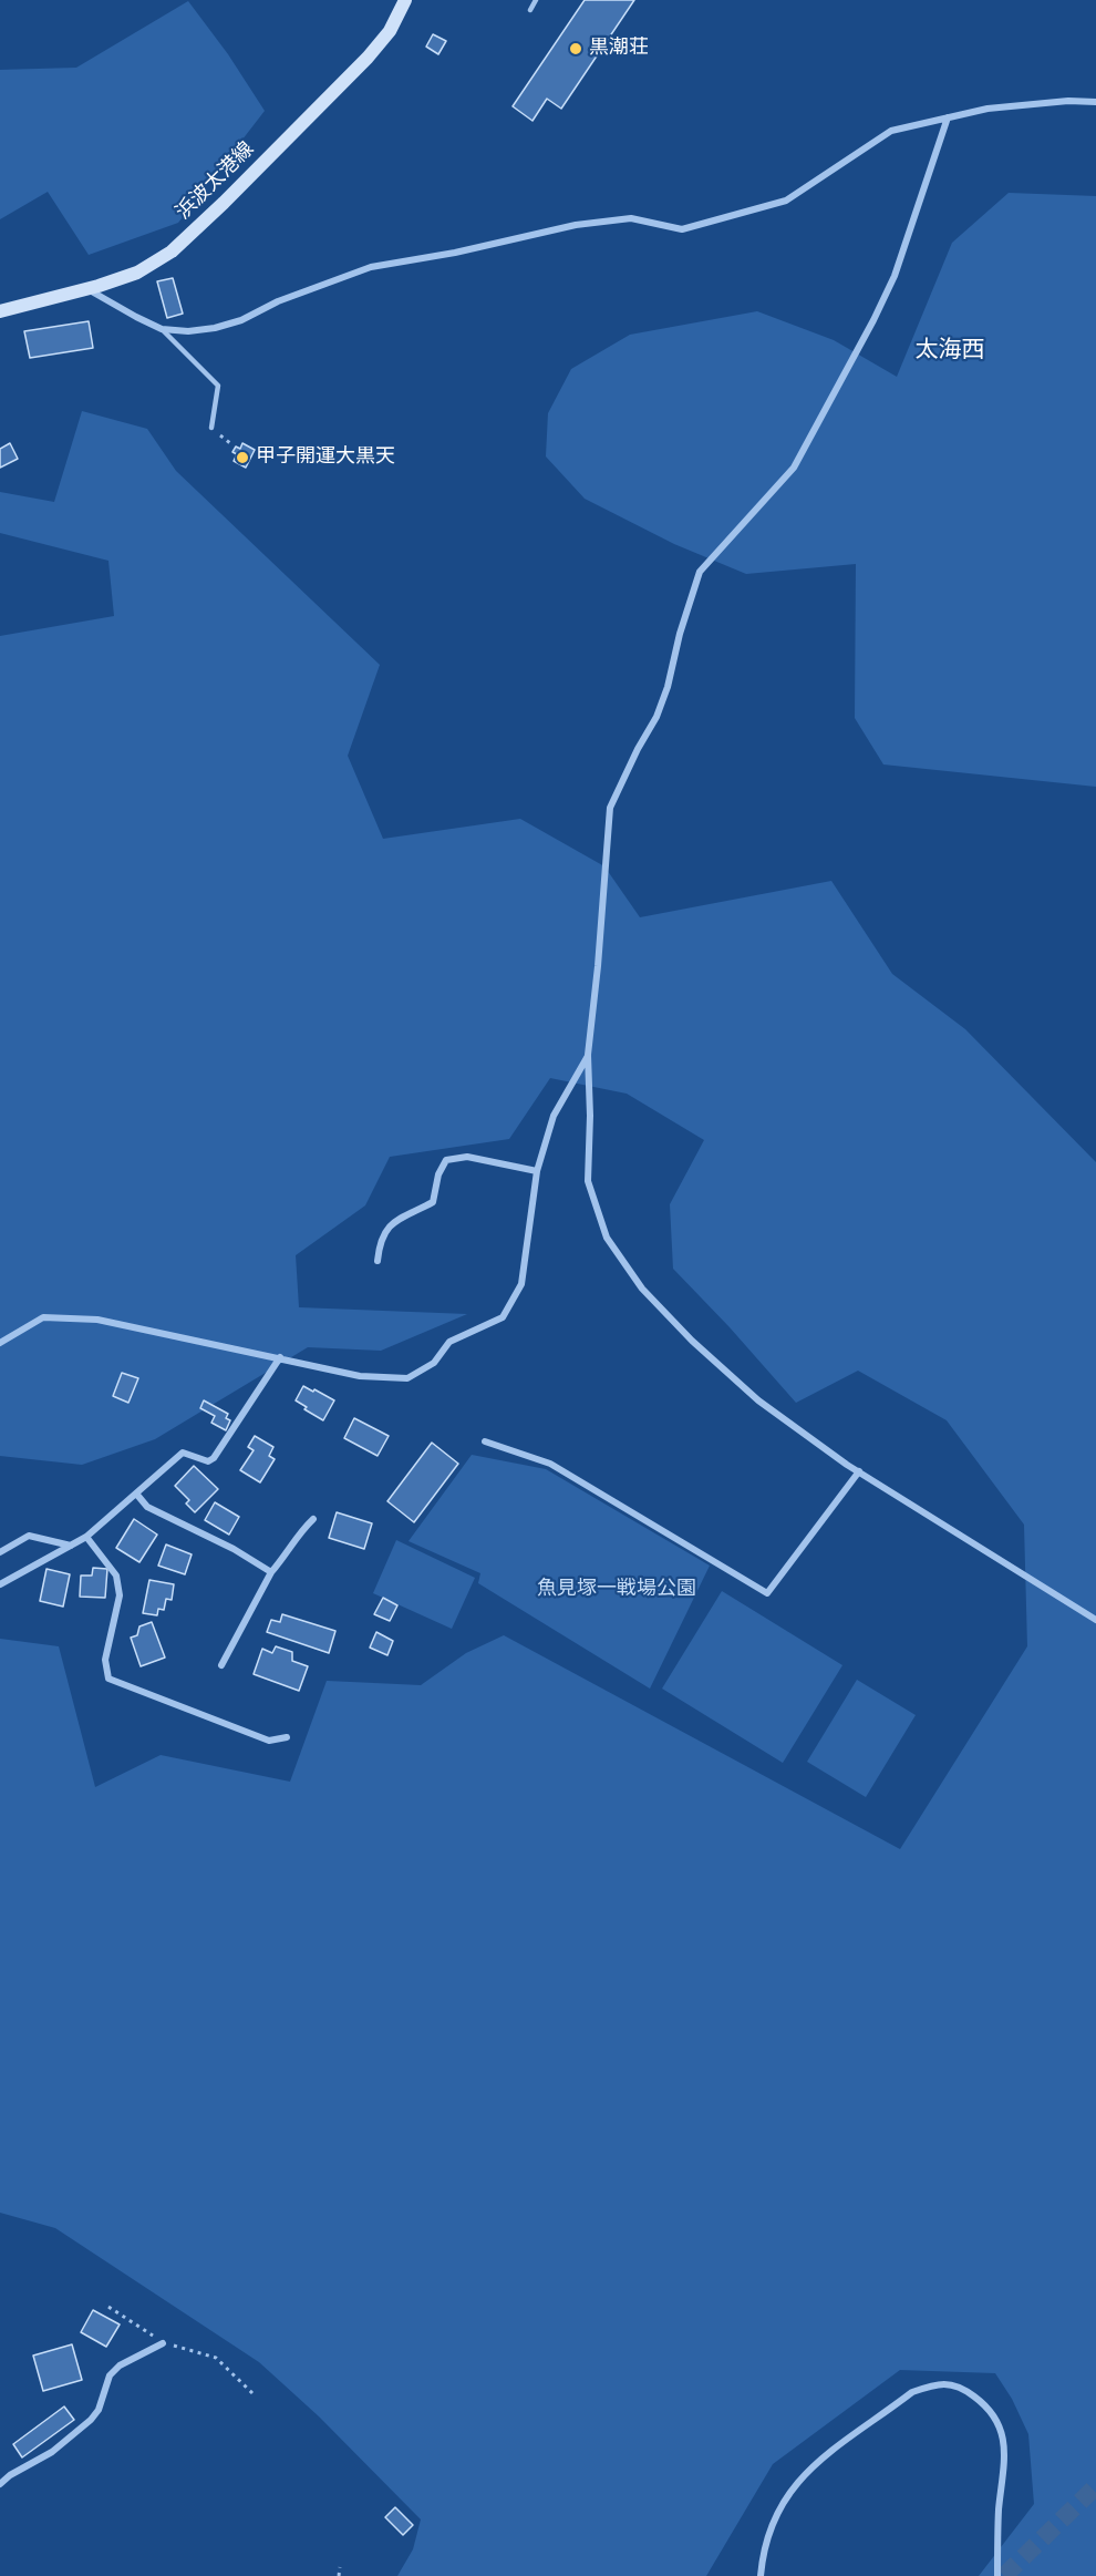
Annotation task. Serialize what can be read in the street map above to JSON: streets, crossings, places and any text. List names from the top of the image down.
{
  "streets": {
    "main road": ["浜波太港線"]
  },
  "districts": ["太海西"],
  "parks": ["魚見塚一戦場公園"],
  "places": ["黒潮荘", "甲子開運大黒天"]
}
